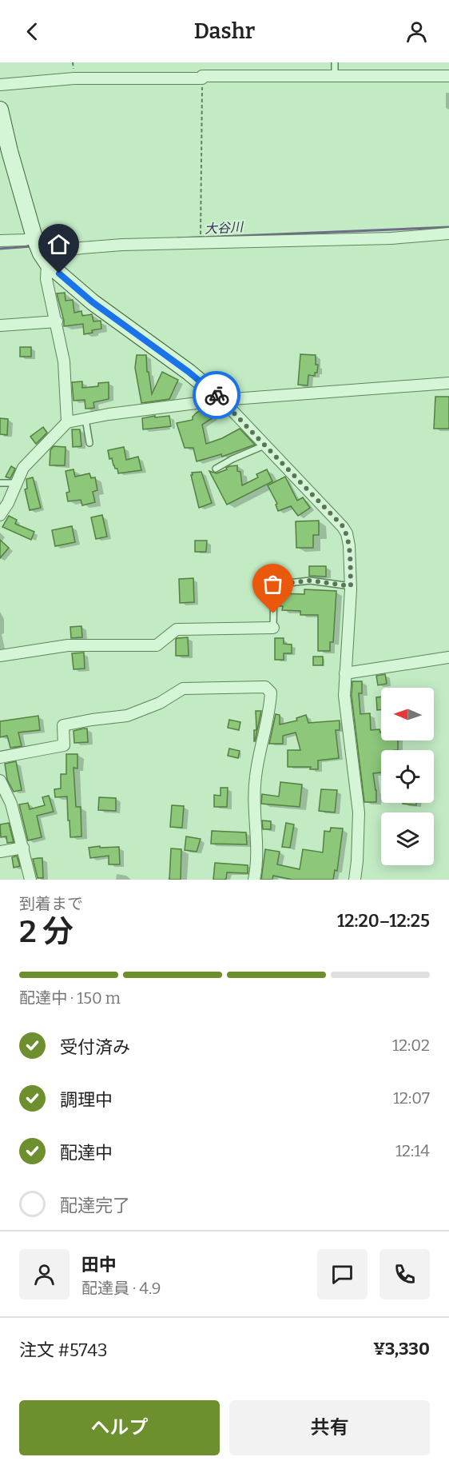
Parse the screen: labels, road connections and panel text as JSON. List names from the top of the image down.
{
  "water": ["大谷川"],
  "north": "left",
  "page": {
    "header": "Dashr",
    "heading": ["2 分", "到着まで", "12:20–12:25"],
    "panel": [
      "田中",
      "配達員 · 4.9",
      "注文 #5743",
      "¥3,330"
    ],
    "bar": "配達中 · 150 m",
    "list": [
      ["受付済み", "12:02"],
      ["調理中", "12:07"],
      ["配達中", "12:14"],
      "配達完了"
    ],
    "buttons": ["ヘルプ", "共有"]
  }
}
